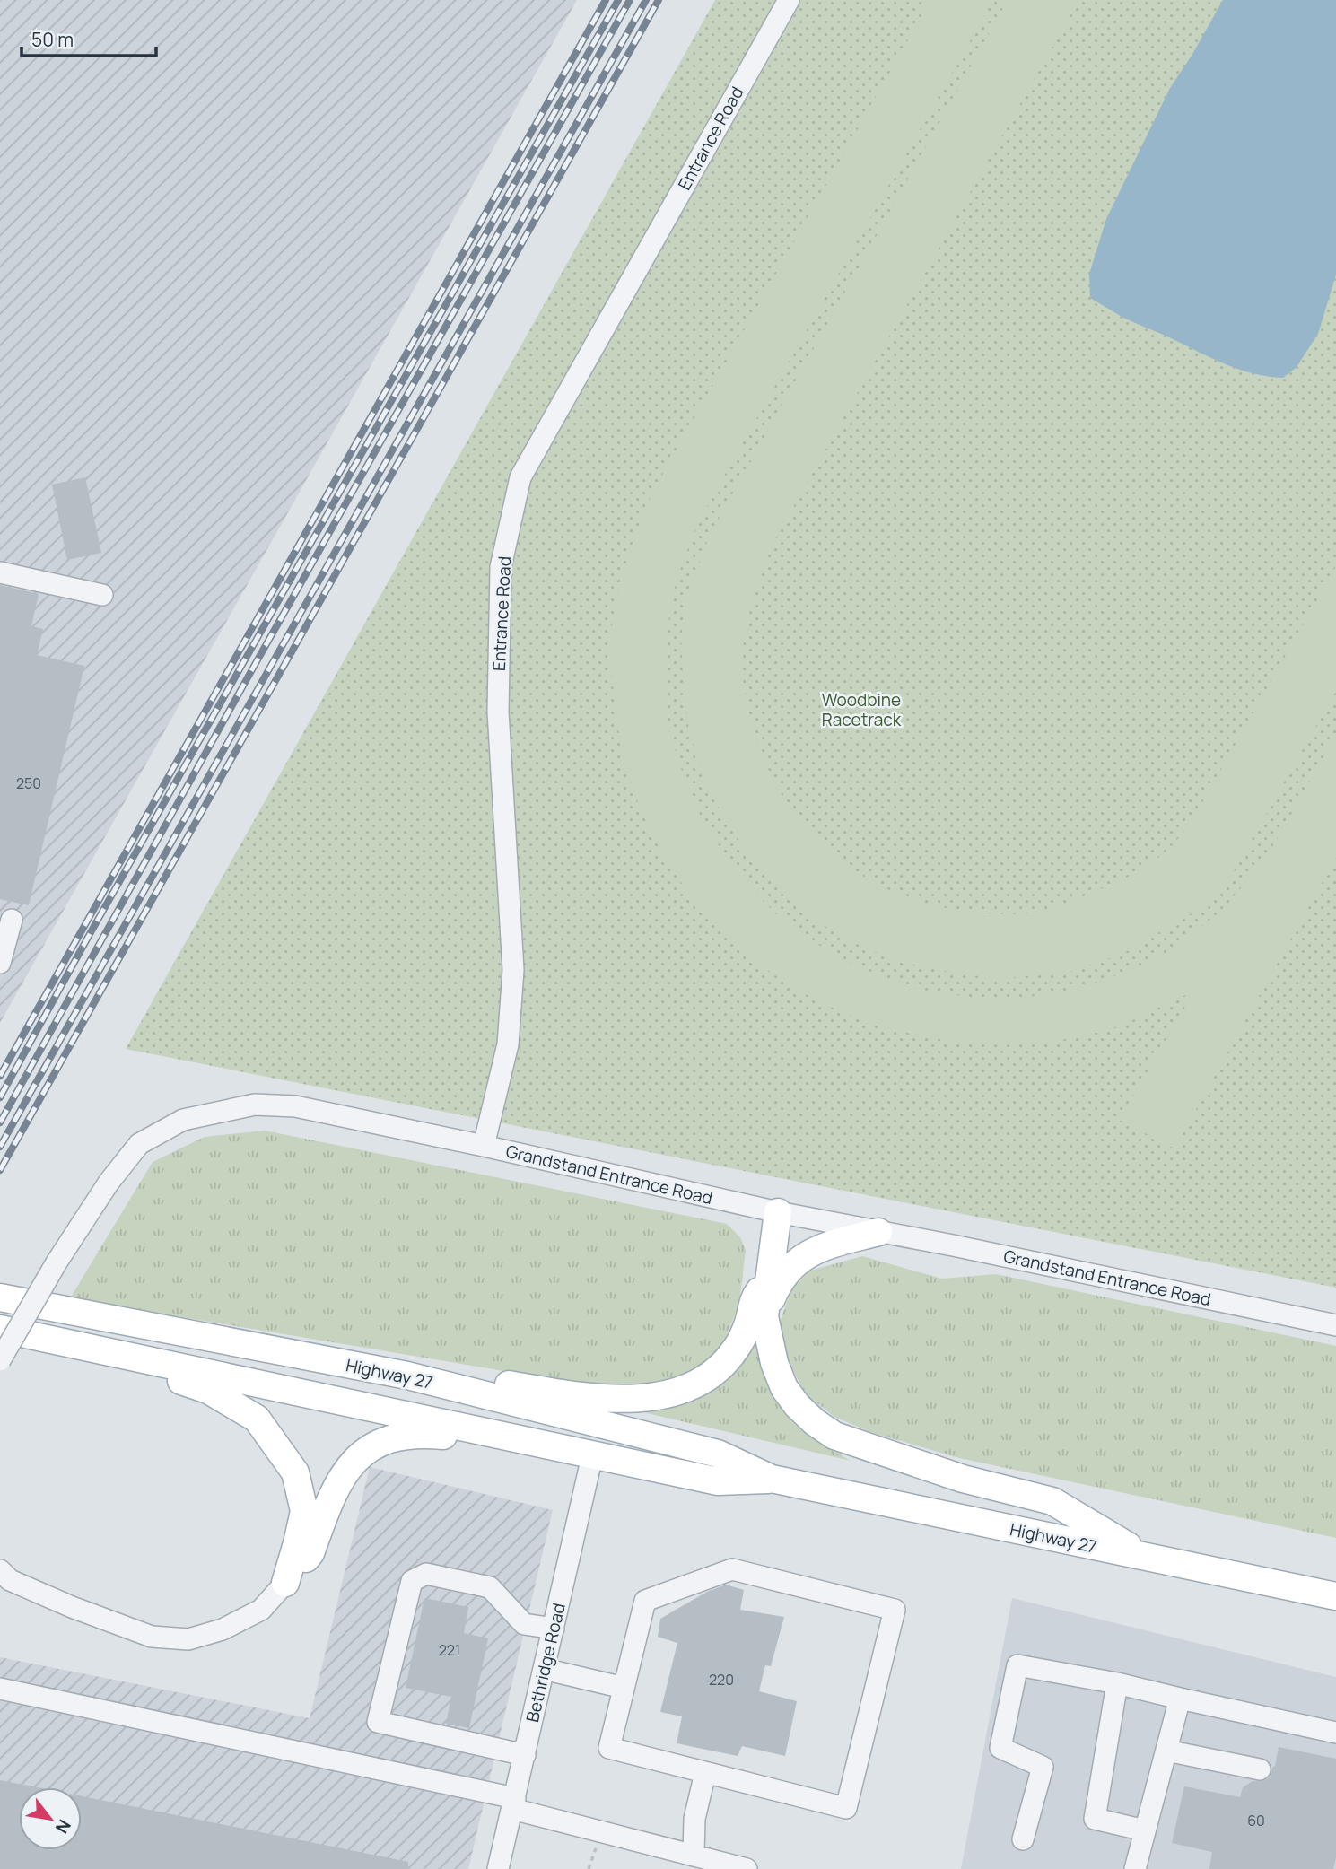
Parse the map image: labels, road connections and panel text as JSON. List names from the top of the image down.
{
  "streets": {
    "main road": ["Highway 27"],
    "street": ["Entrance Road", "Grandstand Entrance Road", "Bethridge Road"]
  },
  "crossings": [
    ["Entrance Road", "Grandstand Entrance Road"],
    ["Highway 27", "Bethridge Road"]
  ],
  "parks": ["Woodbine Racetrack"],
  "house_numbers": [
    "250",
    "221",
    "220",
    "60"
  ],
  "scale_bar": "50 m",
  "north": "bottom right"
}
